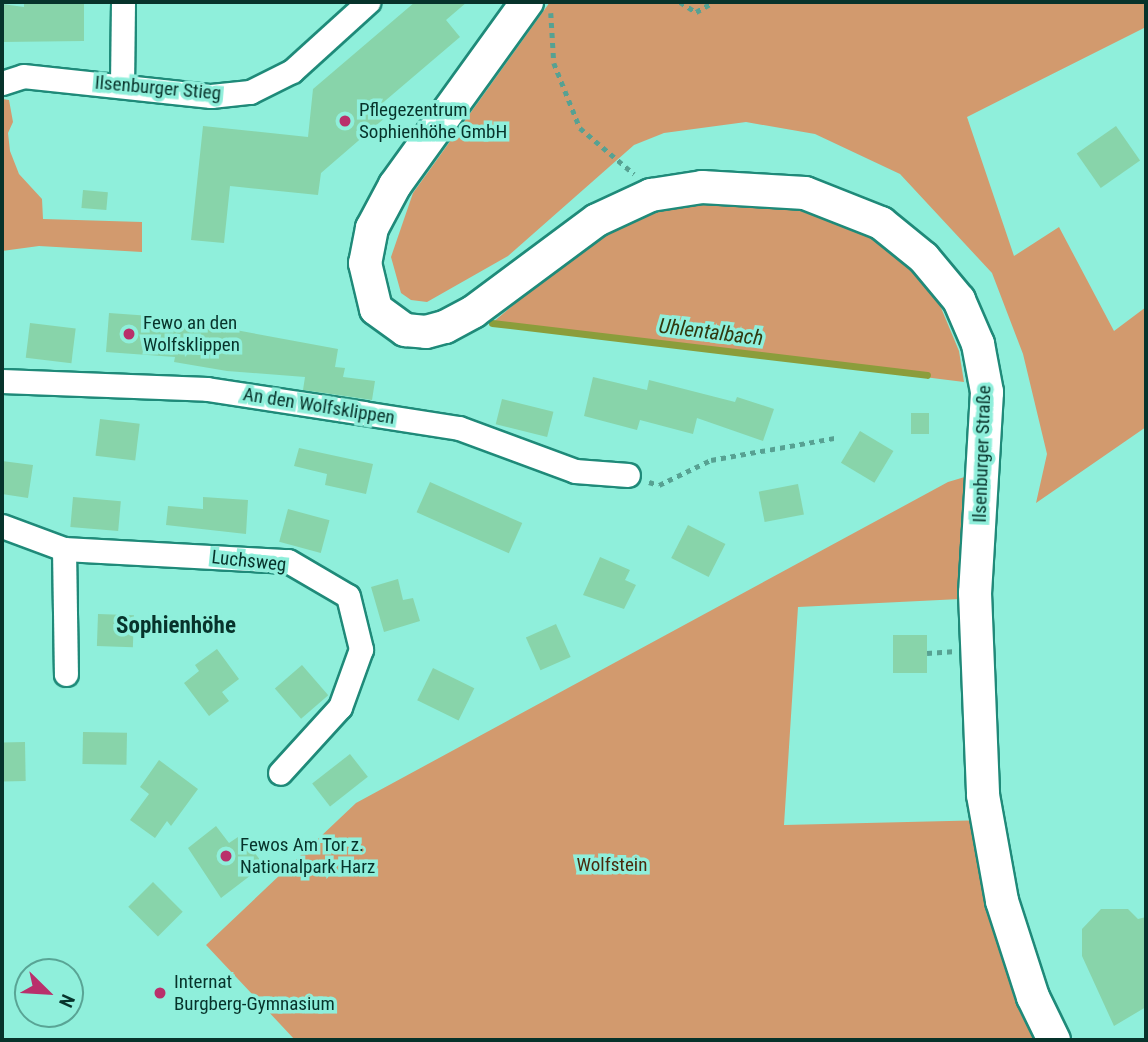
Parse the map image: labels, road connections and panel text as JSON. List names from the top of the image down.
{
  "streets": {
    "main road": ["Ilsenburger Straße"],
    "street": ["Ilsenburger Stieg", "An den Wolfsklippen", "Luchsweg"]
  },
  "districts": ["Sophienhöhe"],
  "water": ["Uhlentalbach"],
  "parks": ["Wolfstein"],
  "places": [
    "Pflegezentrum Sophienhöhe GmbH",
    "Fewo an den Wolfsklippen",
    "Fewos Am Tor z. Nationalpark Harz",
    "Internat Burgberg-Gymnasium"
  ],
  "north": "bottom right"
}
